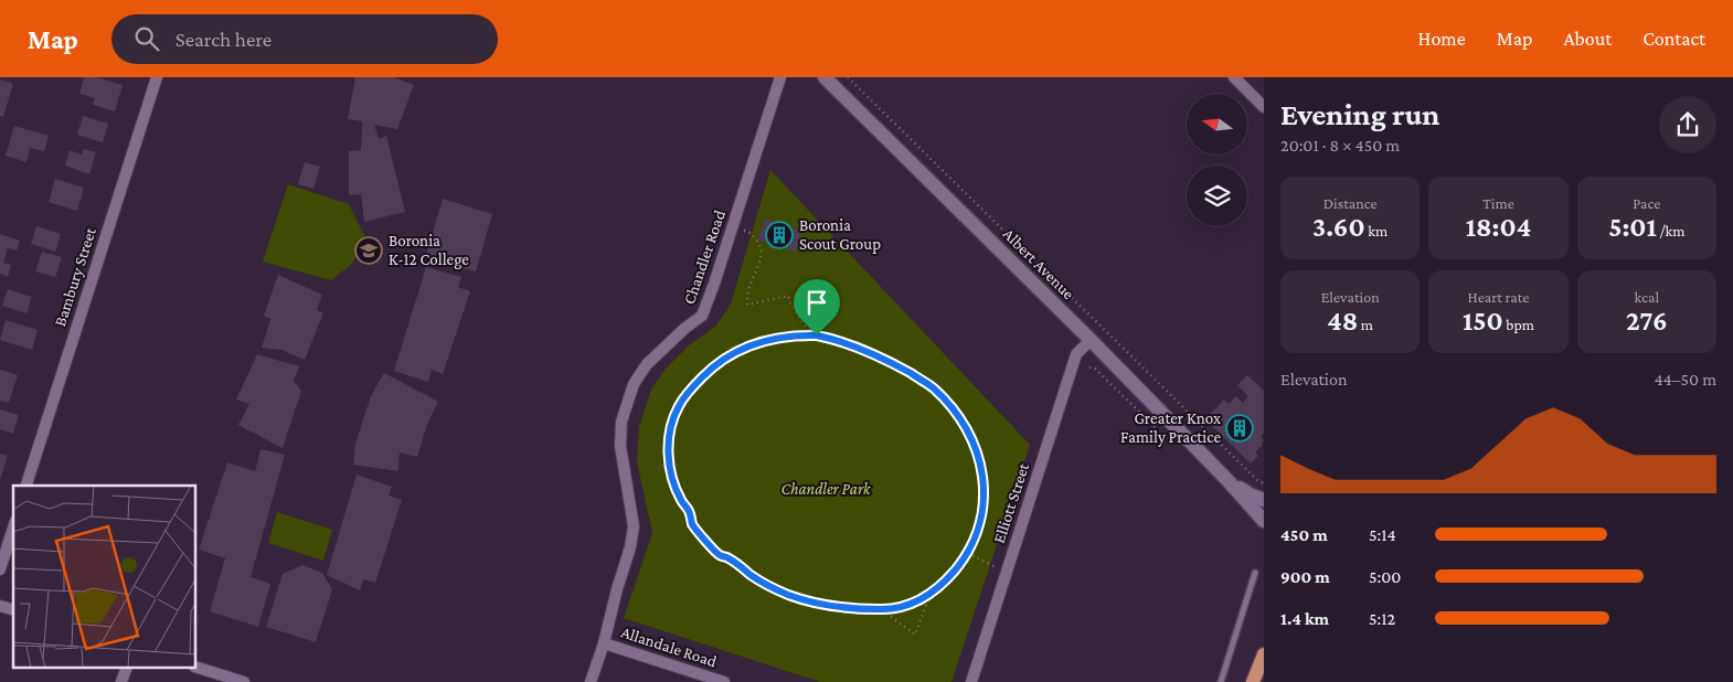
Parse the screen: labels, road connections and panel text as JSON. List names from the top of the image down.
{
  "streets": {
    "main road": ["Albert Avenue"],
    "street": [
      "Chandler Road",
      "Bambury Street",
      "Elliott Street",
      "Allandale Road"
    ]
  },
  "crossings": [
    ["Chandler Road", "Allandale Road"],
    ["Albert Avenue", "Elliott Street"]
  ],
  "parks": ["Chandler Park"],
  "places": {
    "building": ["Boronia Scout Group", "Greater Knox Family Practice"],
    "school or university": ["Boronia K-12 College"]
  },
  "north": "left",
  "page": {
    "header": "Map",
    "search": "Search here",
    "nav": [
      "Home",
      "Map",
      "About",
      "Contact"
    ],
    "heading": ["Evening run", "20:01 · 8 × 450 m"],
    "stats": [
      ["Distance", "3.60 km"],
      ["Time", "18:04"],
      ["Pace", "5:01 /km"],
      ["Elevation", "48 m"],
      ["Heart rate", "150 bpm"],
      ["kcal", "276"]
    ],
    "chart": ["Elevation", "44–50 m"],
    "list": [
      {
        "name": "450 m",
        "note": "5:14"
      },
      {
        "name": "900 m",
        "note": "5:00"
      },
      {
        "name": "1.4 km",
        "note": "5:12"
      }
    ]
  }
}
